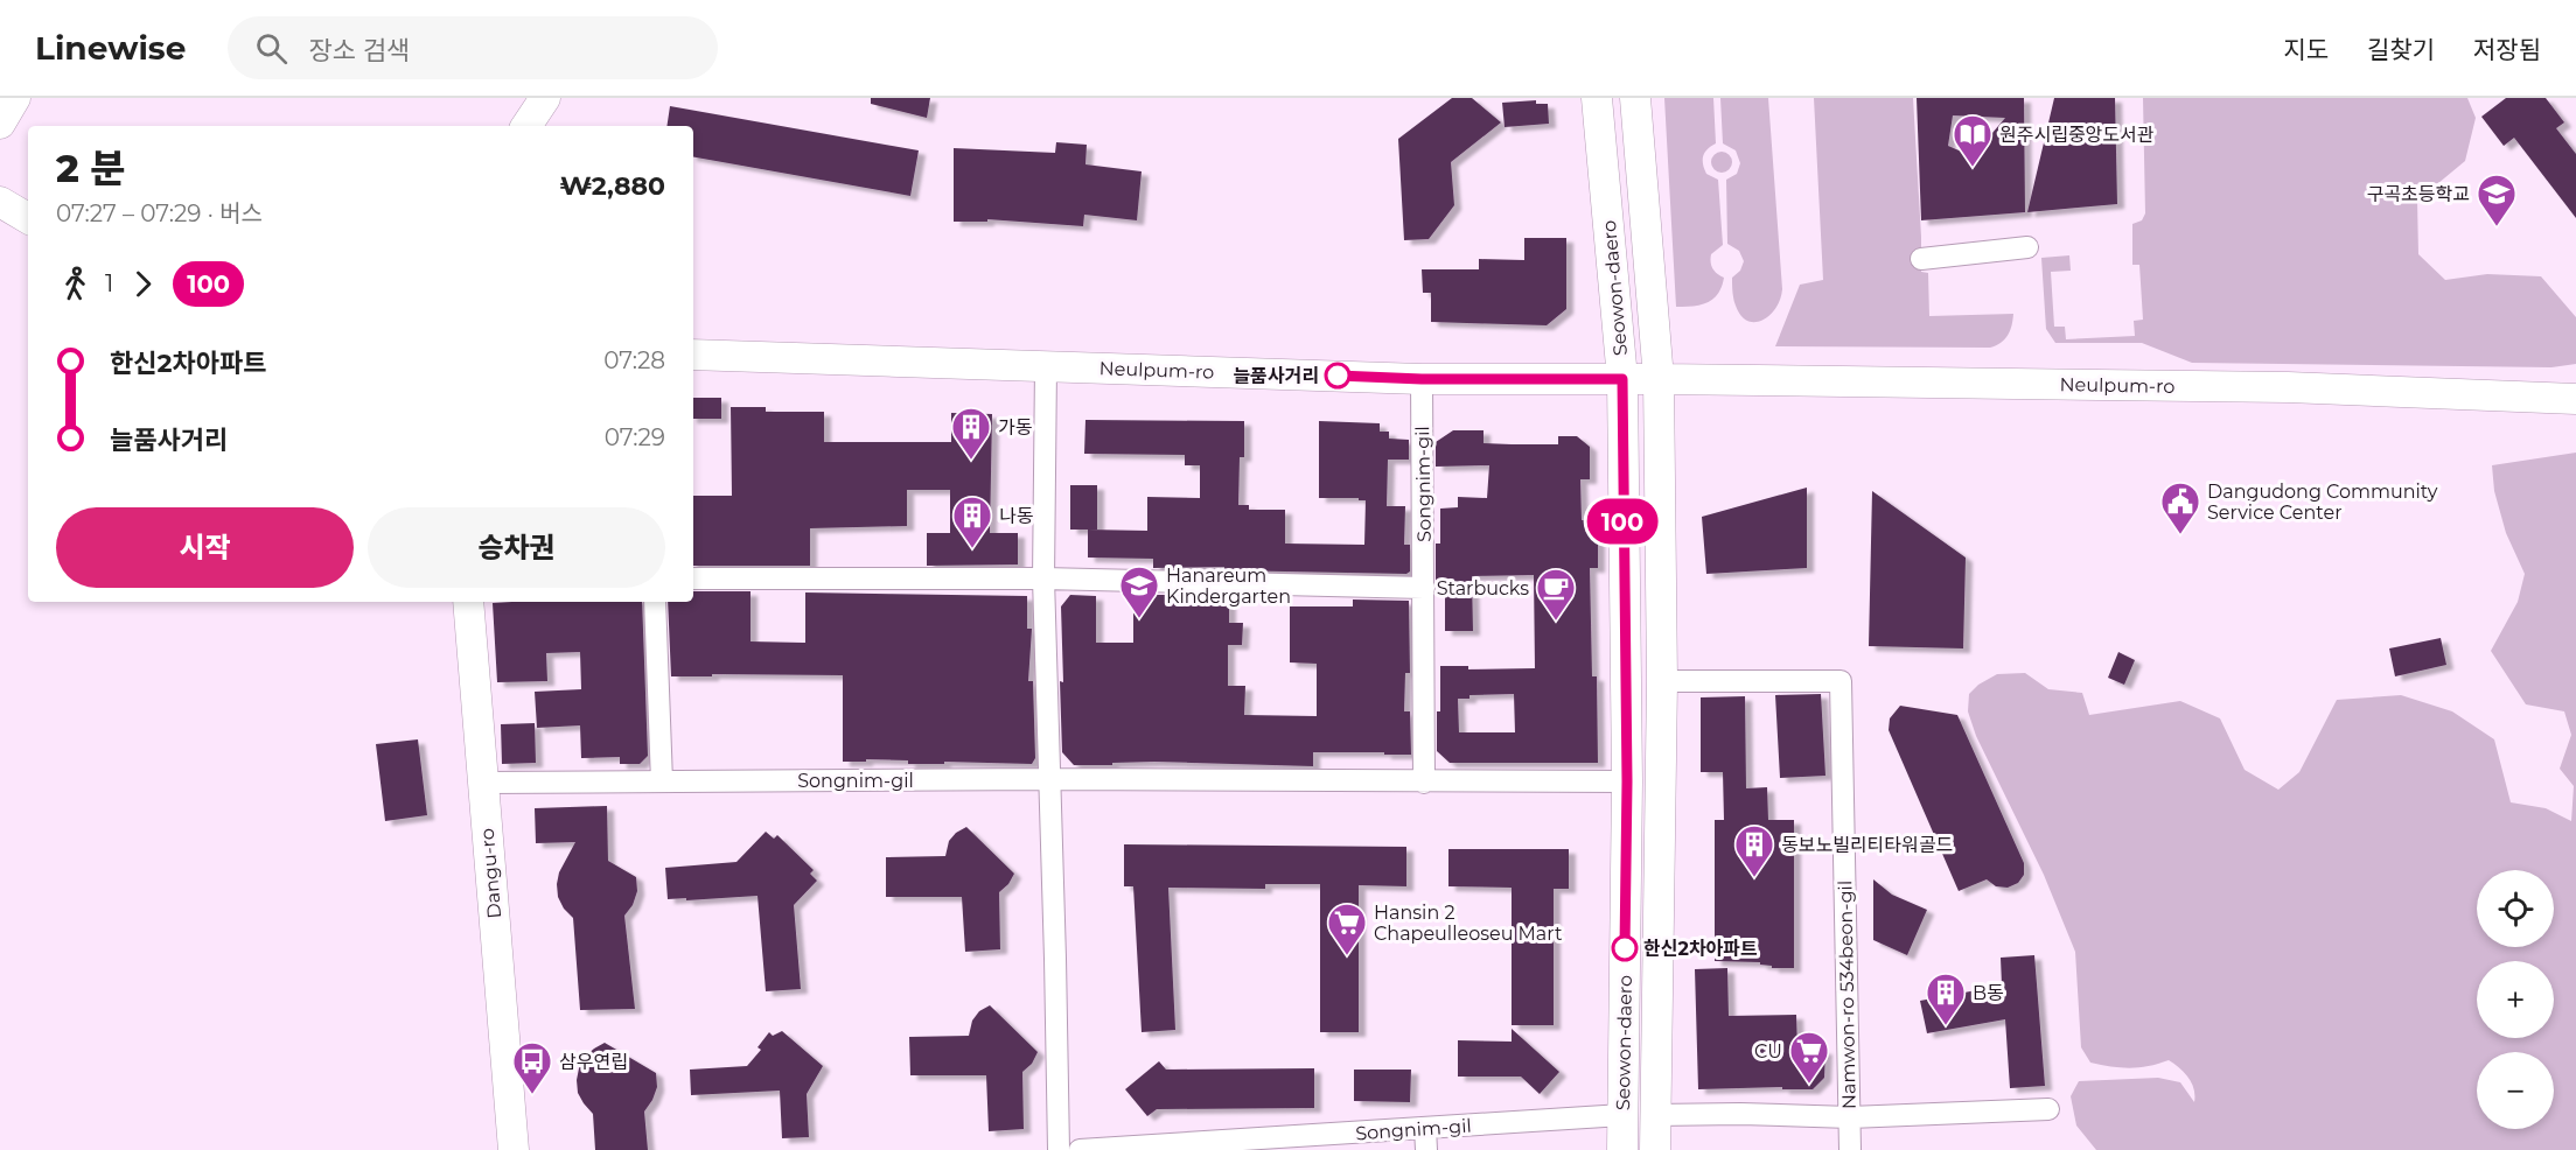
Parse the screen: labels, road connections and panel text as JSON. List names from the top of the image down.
{
  "streets": {
    "street": [
      "Seowon-daero",
      "Neulpum-ro",
      "Songnim-gil",
      "Dangu-ro",
      "Namwon-ro 534beon-gil"
    ]
  },
  "crossings": [
    ["Seowon-daero", "Neulpum-ro"],
    ["Seowon-daero", "Songnim-gil"],
    ["Seowon-daero", "Namwon-ro 534beon-gil"],
    ["Neulpum-ro", "Songnim-gil"],
    ["Songnim-gil", "Dangu-ro"]
  ],
  "places": {
    "library": ["원주시립중앙도서관"],
    "school or university": ["구곡초등학교", "Hanareum Kindergarten"],
    "other": ["늘품사거리", "한신2차아파트"],
    "building": [
      "가동",
      "나동",
      "동보노빌리티타워골드",
      "B동"
    ],
    "public building": ["Dangudong Community Service Center"],
    "cafe": ["Starbucks"],
    "supermarket": ["Hansin 2 Chapeulleoseu Mart", "CU"],
    "bus stop": ["삼우연립"]
  },
  "lines": ["bus line 100"],
  "page": {
    "header": "Linewise",
    "search": "장소 검색",
    "nav": ["지도", "길찾기", "저장됨"],
    "on_map": "100",
    "heading": ["2 분", "07:27 – 07:29 · 버스", "₩2,880"],
    "legs": ["1", "100"],
    "list": [
      {
        "name": "한신2차아파트",
        "value": "07:28"
      },
      {
        "name": "늘품사거리",
        "value": "07:29"
      }
    ],
    "buttons": ["시작", "승차권"],
    "map_buttons": ["+", "−"]
  }
}
